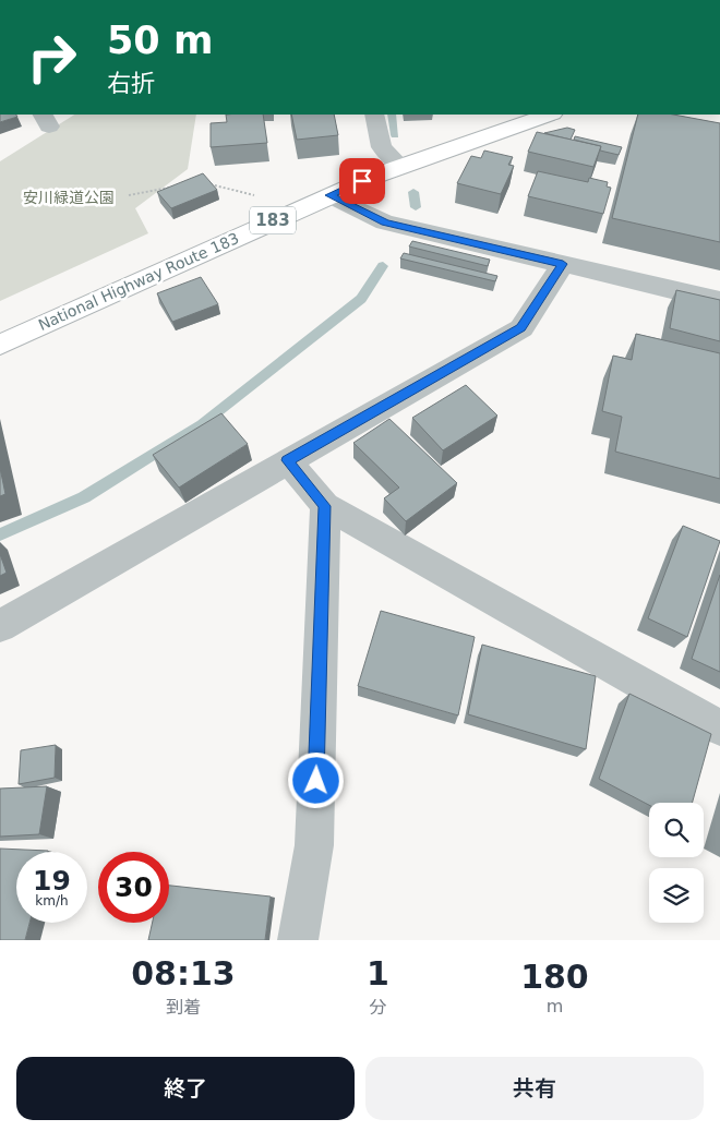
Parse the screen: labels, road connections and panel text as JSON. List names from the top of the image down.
{
  "streets": {
    "highway": ["183", "National Highway Route 183"]
  },
  "parks": ["安川緑道公園"],
  "page": {
    "turn": ["50 m", "右折"],
    "speed": "19 km/h",
    "limit": "30",
    "eta": [
      "08:13",
      "到着",
      "1",
      "分",
      "180",
      "m"
    ],
    "buttons": ["終了", "共有"]
  }
}
